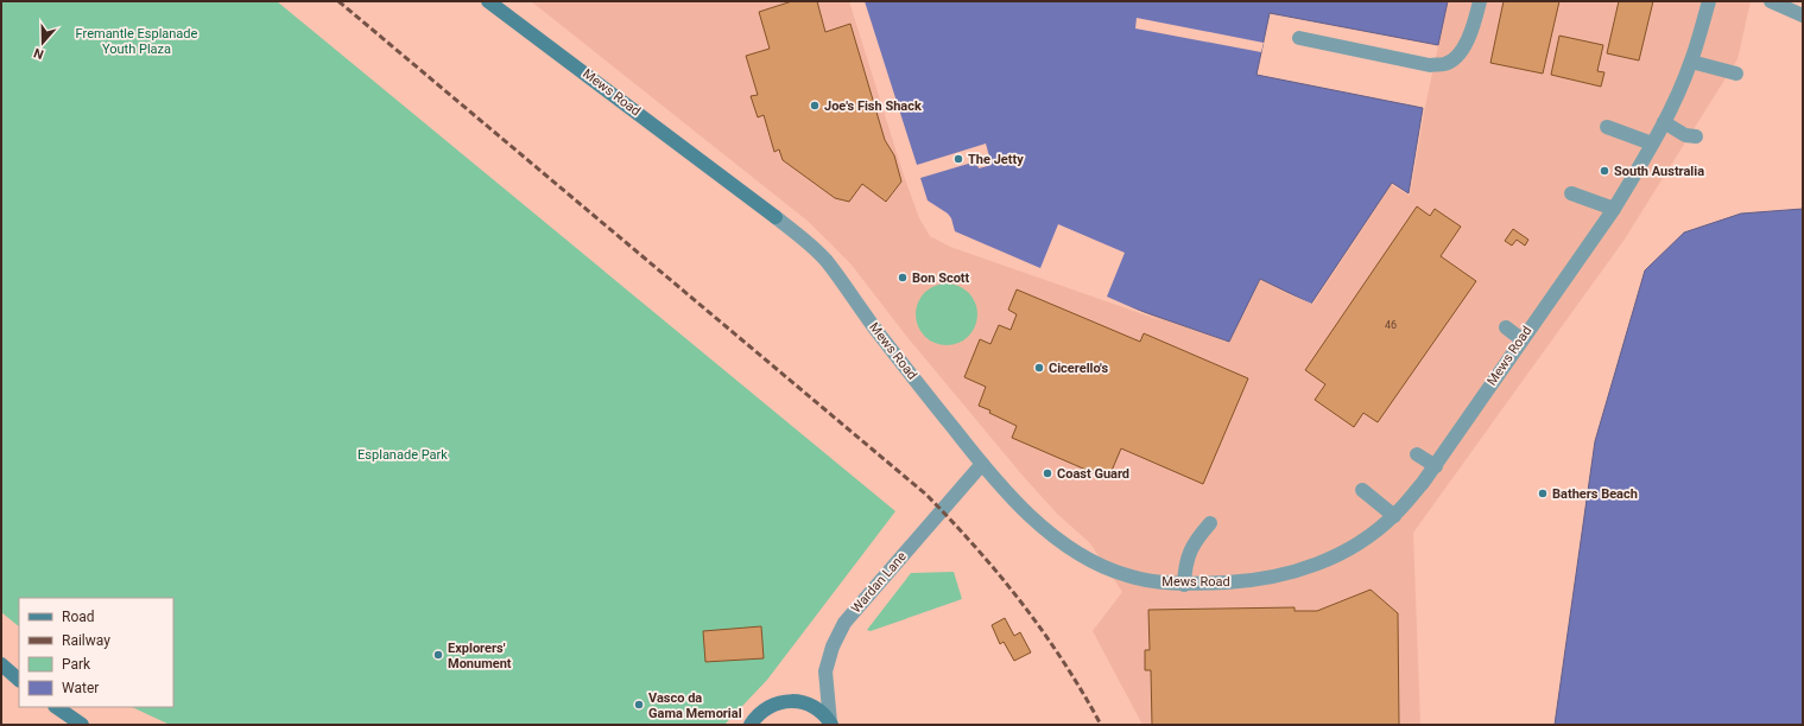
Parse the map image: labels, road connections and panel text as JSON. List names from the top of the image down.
{
  "streets": {
    "street": ["Mews Road", "Wardan Lane"]
  },
  "crossings": [
    ["Mews Road", "Wardan Lane"]
  ],
  "parks": ["Fremantle Esplanade Youth Plaza", "Esplanade Park"],
  "places": [
    "Joe's Fish Shack",
    "The Jetty",
    "South Australia",
    "Bon Scott",
    "Cicerello's",
    "Coast Guard",
    "Bathers Beach",
    "Explorers' Monument",
    "Vasco da Gama Memorial"
  ],
  "house_numbers": ["46"],
  "legend": [
    "Road",
    "Railway",
    "Park",
    "Water"
  ],
  "north": "bottom"
}
